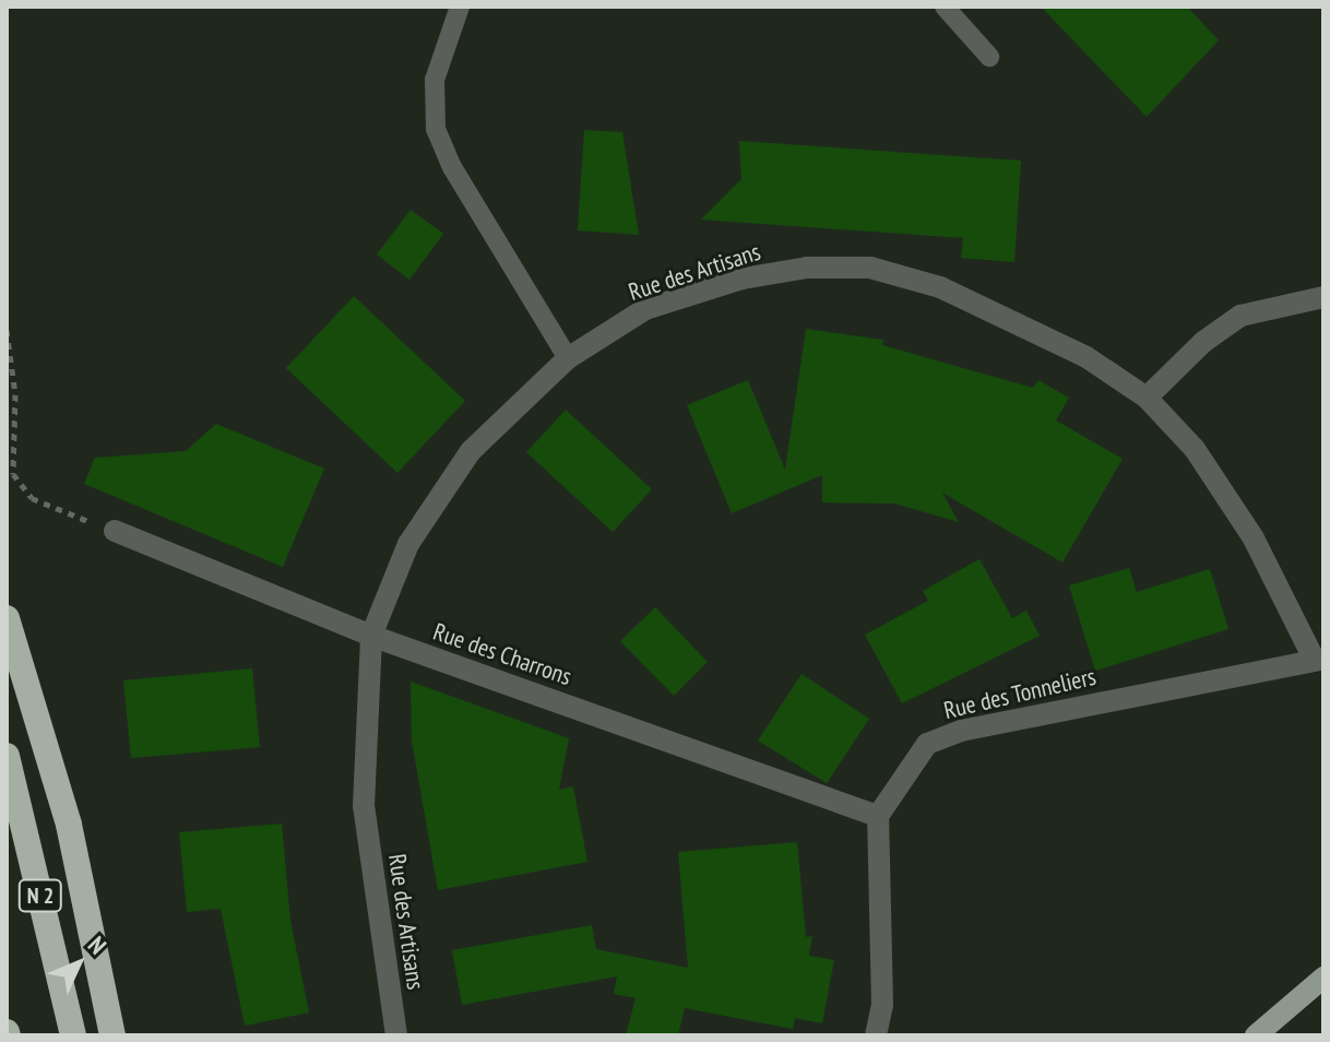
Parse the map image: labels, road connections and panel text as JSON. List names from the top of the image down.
{
  "streets": {
    "highway": ["N 2"],
    "street": ["Rue des Artisans", "Rue des Charrons", "Rue des Tonneliers"]
  },
  "crossings": [
    ["Rue des Artisans", "Rue des Charrons"],
    ["Rue des Artisans", "Rue des Tonneliers"],
    ["Rue des Charrons", "Rue des Tonneliers"]
  ],
  "north": "top right"
}
